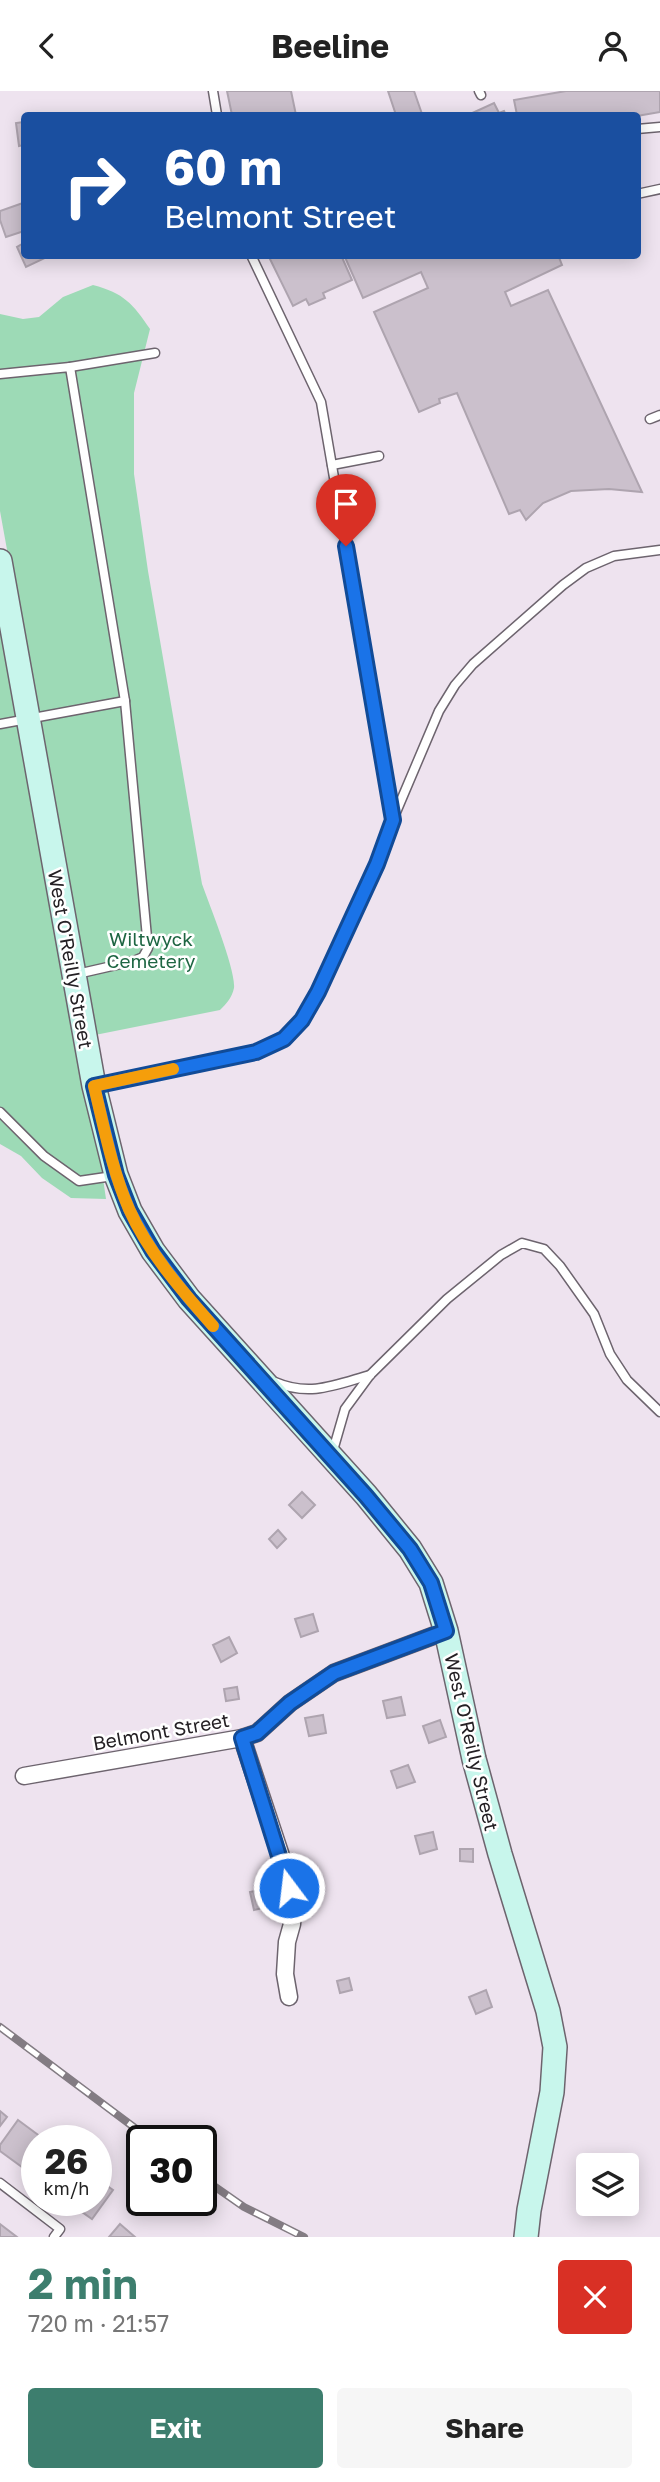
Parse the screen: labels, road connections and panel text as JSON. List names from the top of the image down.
{
  "streets": {
    "street": ["West O'Reilly Street", "Belmont Street"]
  },
  "crossings": [
    ["West O'Reilly Street", "Belmont Street"]
  ],
  "parks": ["Wiltwyck Cemetery"],
  "page": {
    "header": "Beeline",
    "turn": ["60 m", "Belmont Street"],
    "speed": "26 km/h",
    "limit": "30",
    "heading": ["2 min", "720 m · 21:57"],
    "buttons": ["Exit", "Share"]
  }
}
